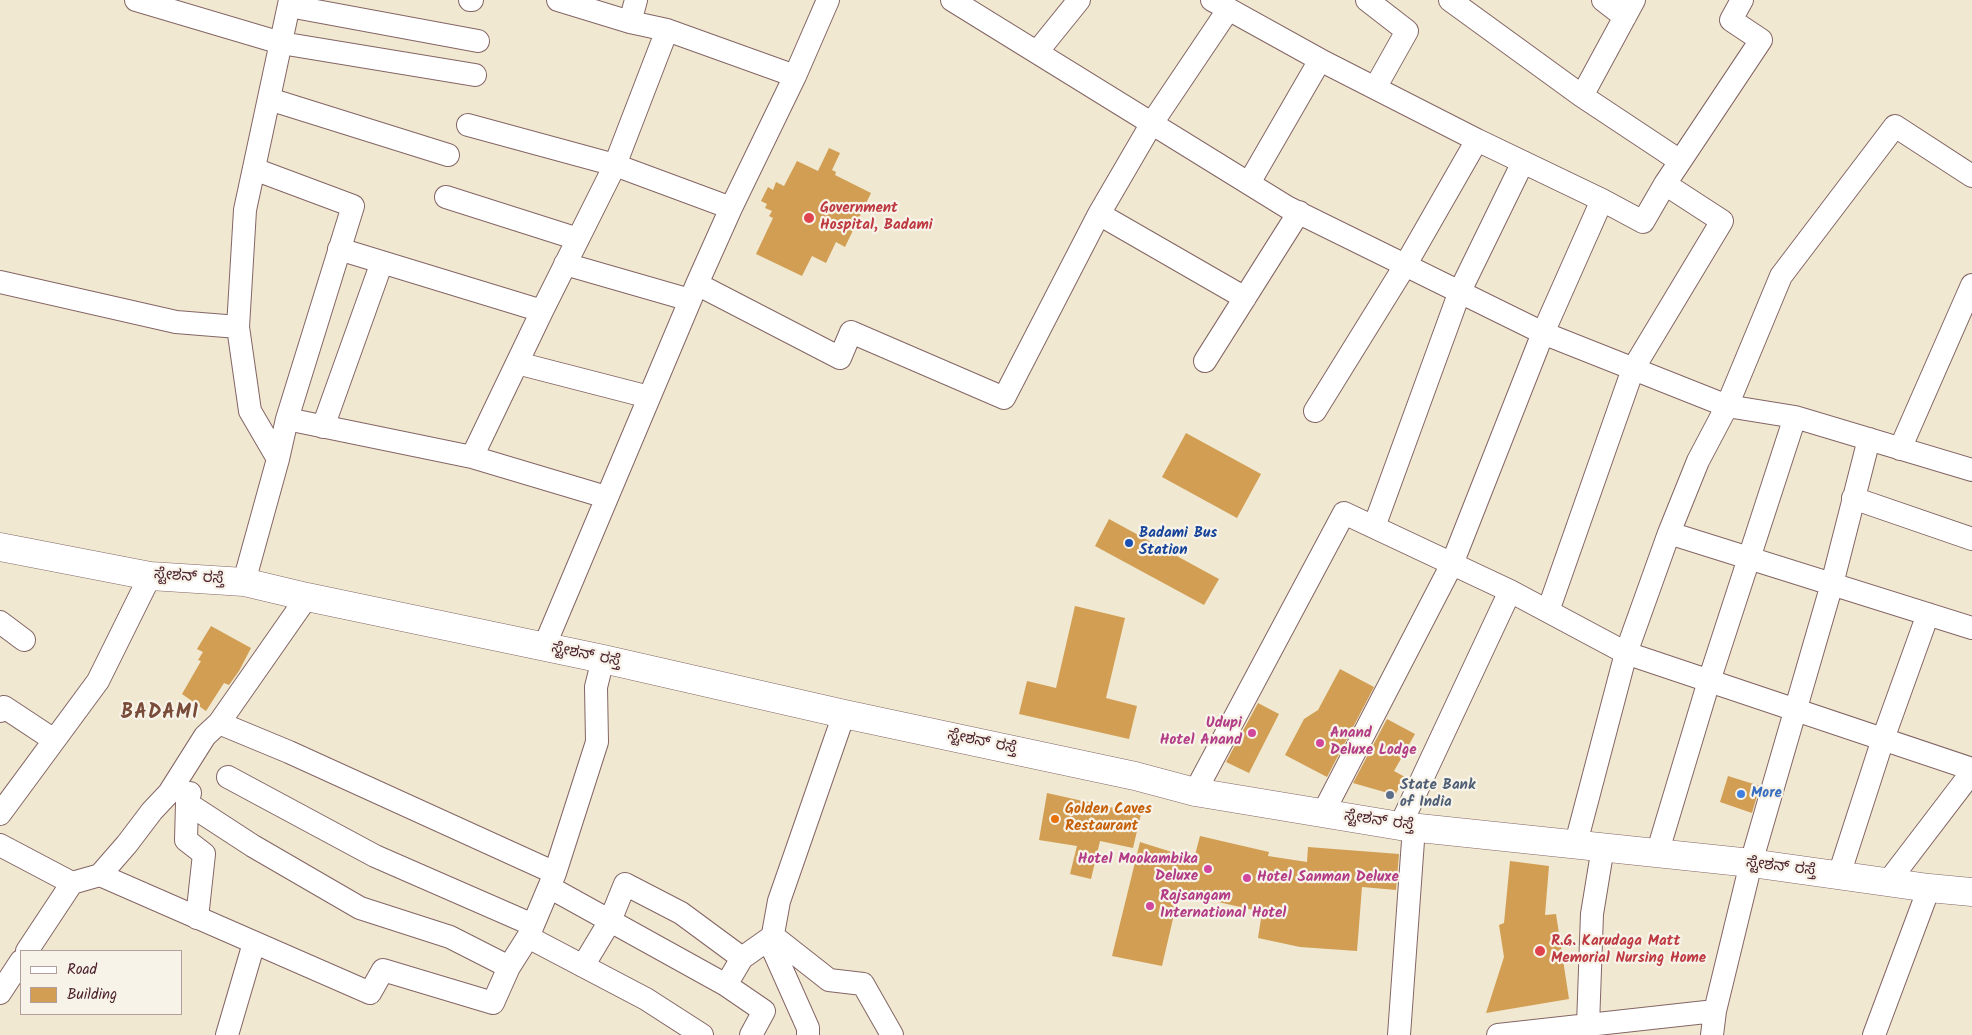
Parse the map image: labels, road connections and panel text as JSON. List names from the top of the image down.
{
  "streets": {
    "highway": ["ಸ್ಟೇಶನ್ ರಸ್ತೆ"]
  },
  "districts": ["BADAMI"],
  "places": [
    "Government Hospital, Badami",
    "Badami Bus Station",
    "Udupi Hotel Anand",
    "Anand Deluxe Lodge",
    "More",
    "State Bank of India",
    "Golden Caves Restaurant",
    "Hotel Mookambika Deluxe",
    "Hotel Sanman Deluxe",
    "Rajsangam International Hotel",
    "R.G. Karudaga Matt Memorial Nursing Home"
  ],
  "legend": ["Road", "Building"]
}
